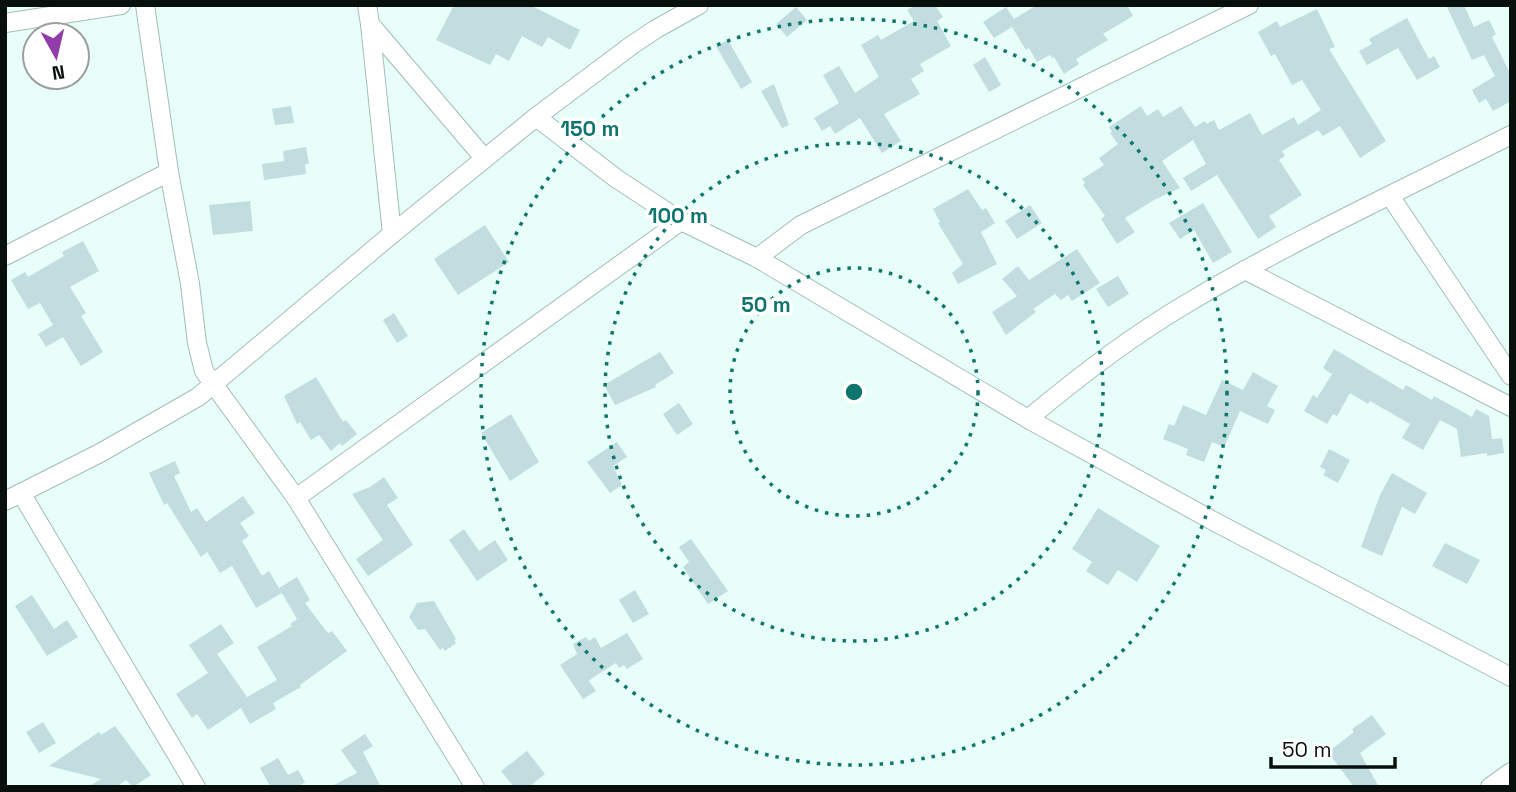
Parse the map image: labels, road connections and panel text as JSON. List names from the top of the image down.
{
  "scale_bar": "50 m",
  "north": "bottom",
  "rings": ["150 m", "100 m", "50 m"]
}
